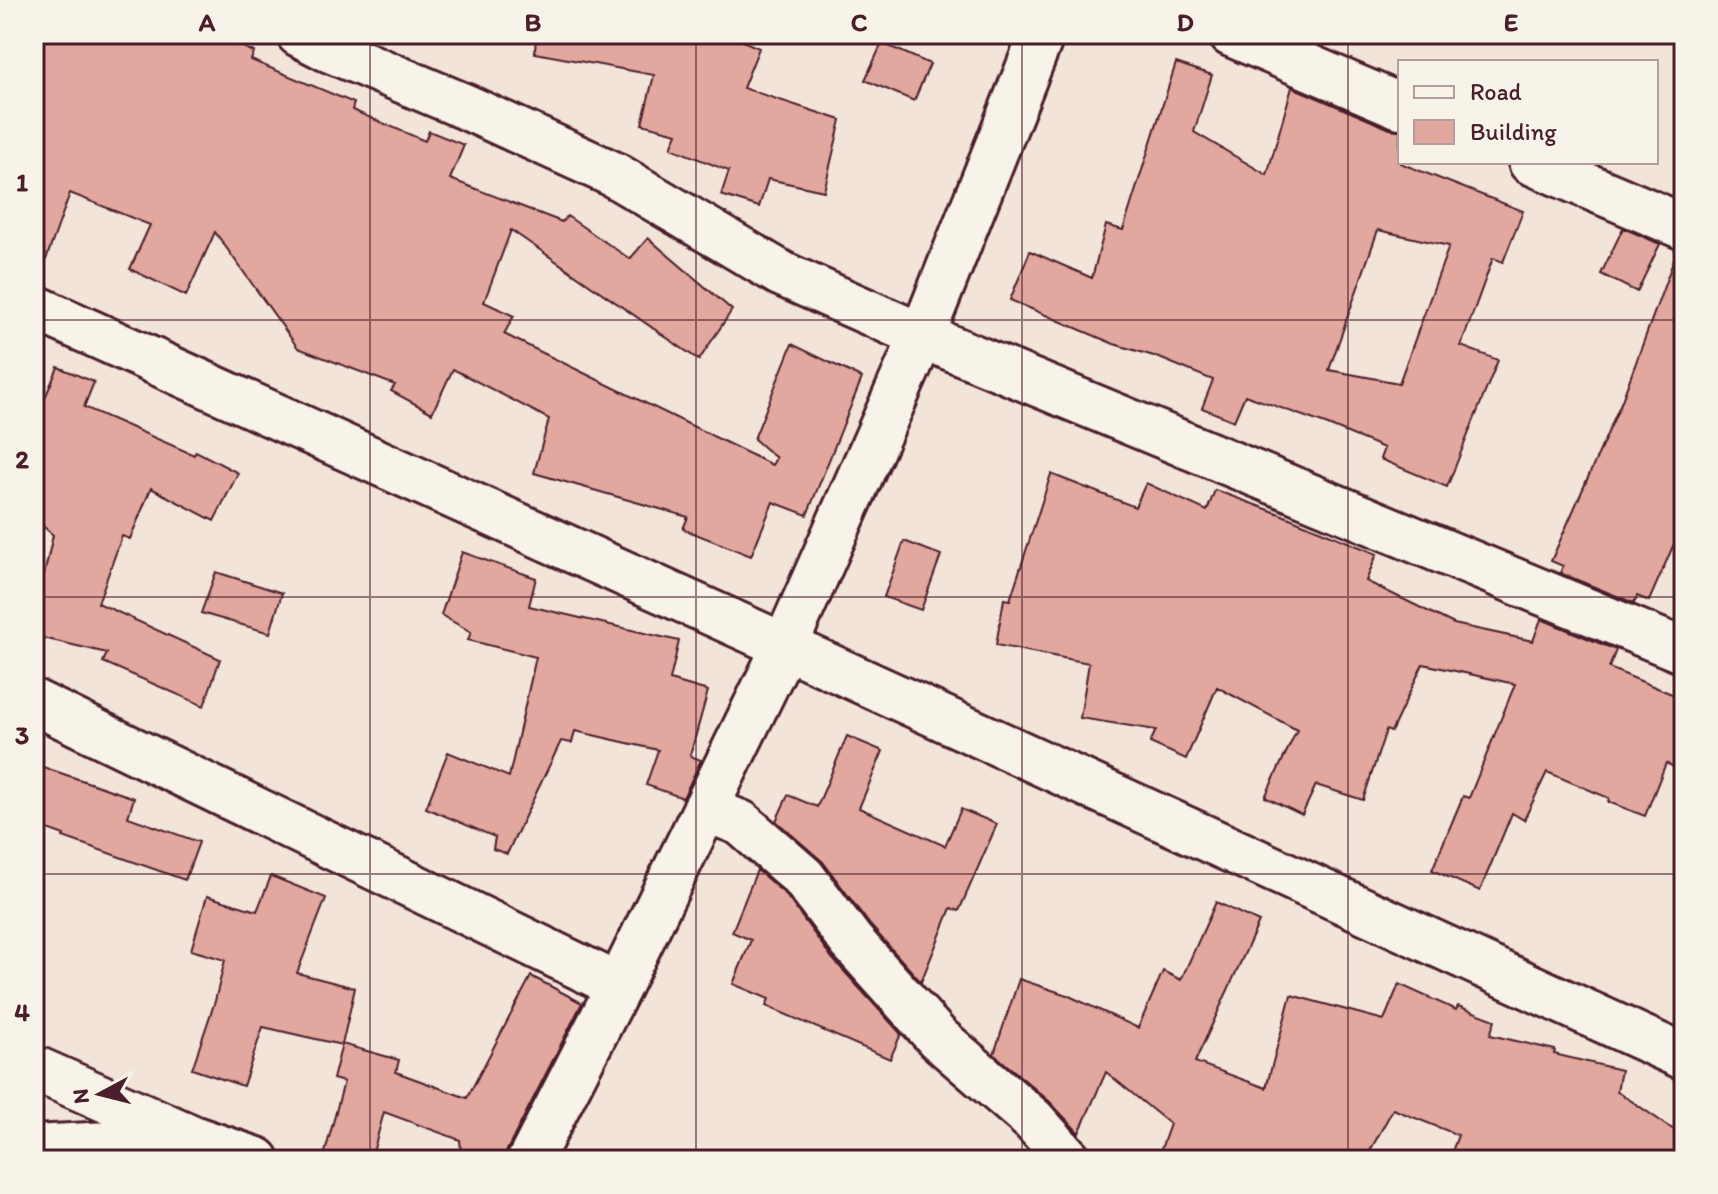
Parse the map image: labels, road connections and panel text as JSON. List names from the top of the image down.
{
  "legend": ["Road", "Building"],
  "north": "left",
  "grid": {
    "columns": [
      "A",
      "B",
      "C",
      "D",
      "E"
    ],
    "rows": [
      "1",
      "2",
      "3",
      "4"
    ]
  }
}
